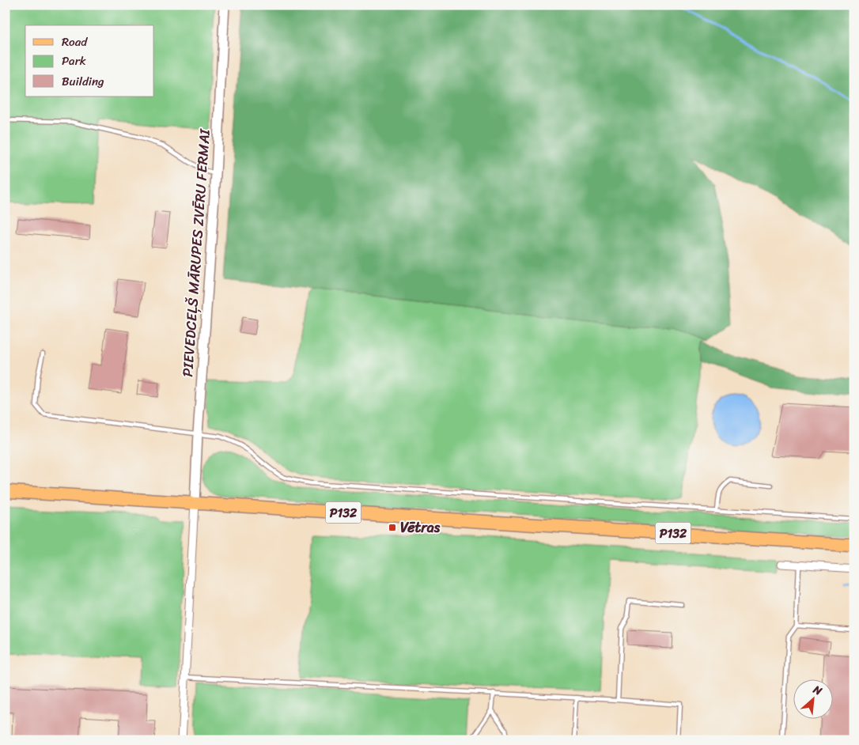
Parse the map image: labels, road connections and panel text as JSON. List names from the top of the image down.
{
  "streets": {
    "main road": ["P132"],
    "street": ["PIEVEDCEĻŠ MĀRUPES ZVĒRU FERMAI"]
  },
  "crossings": [
    ["PIEVEDCEĻŠ MĀRUPES ZVĒRU FERMAI", "P132"]
  ],
  "places": {
    "transit": ["Vētras"]
  },
  "legend": ["Road", "Park", "Building"],
  "north": "top right"
}
